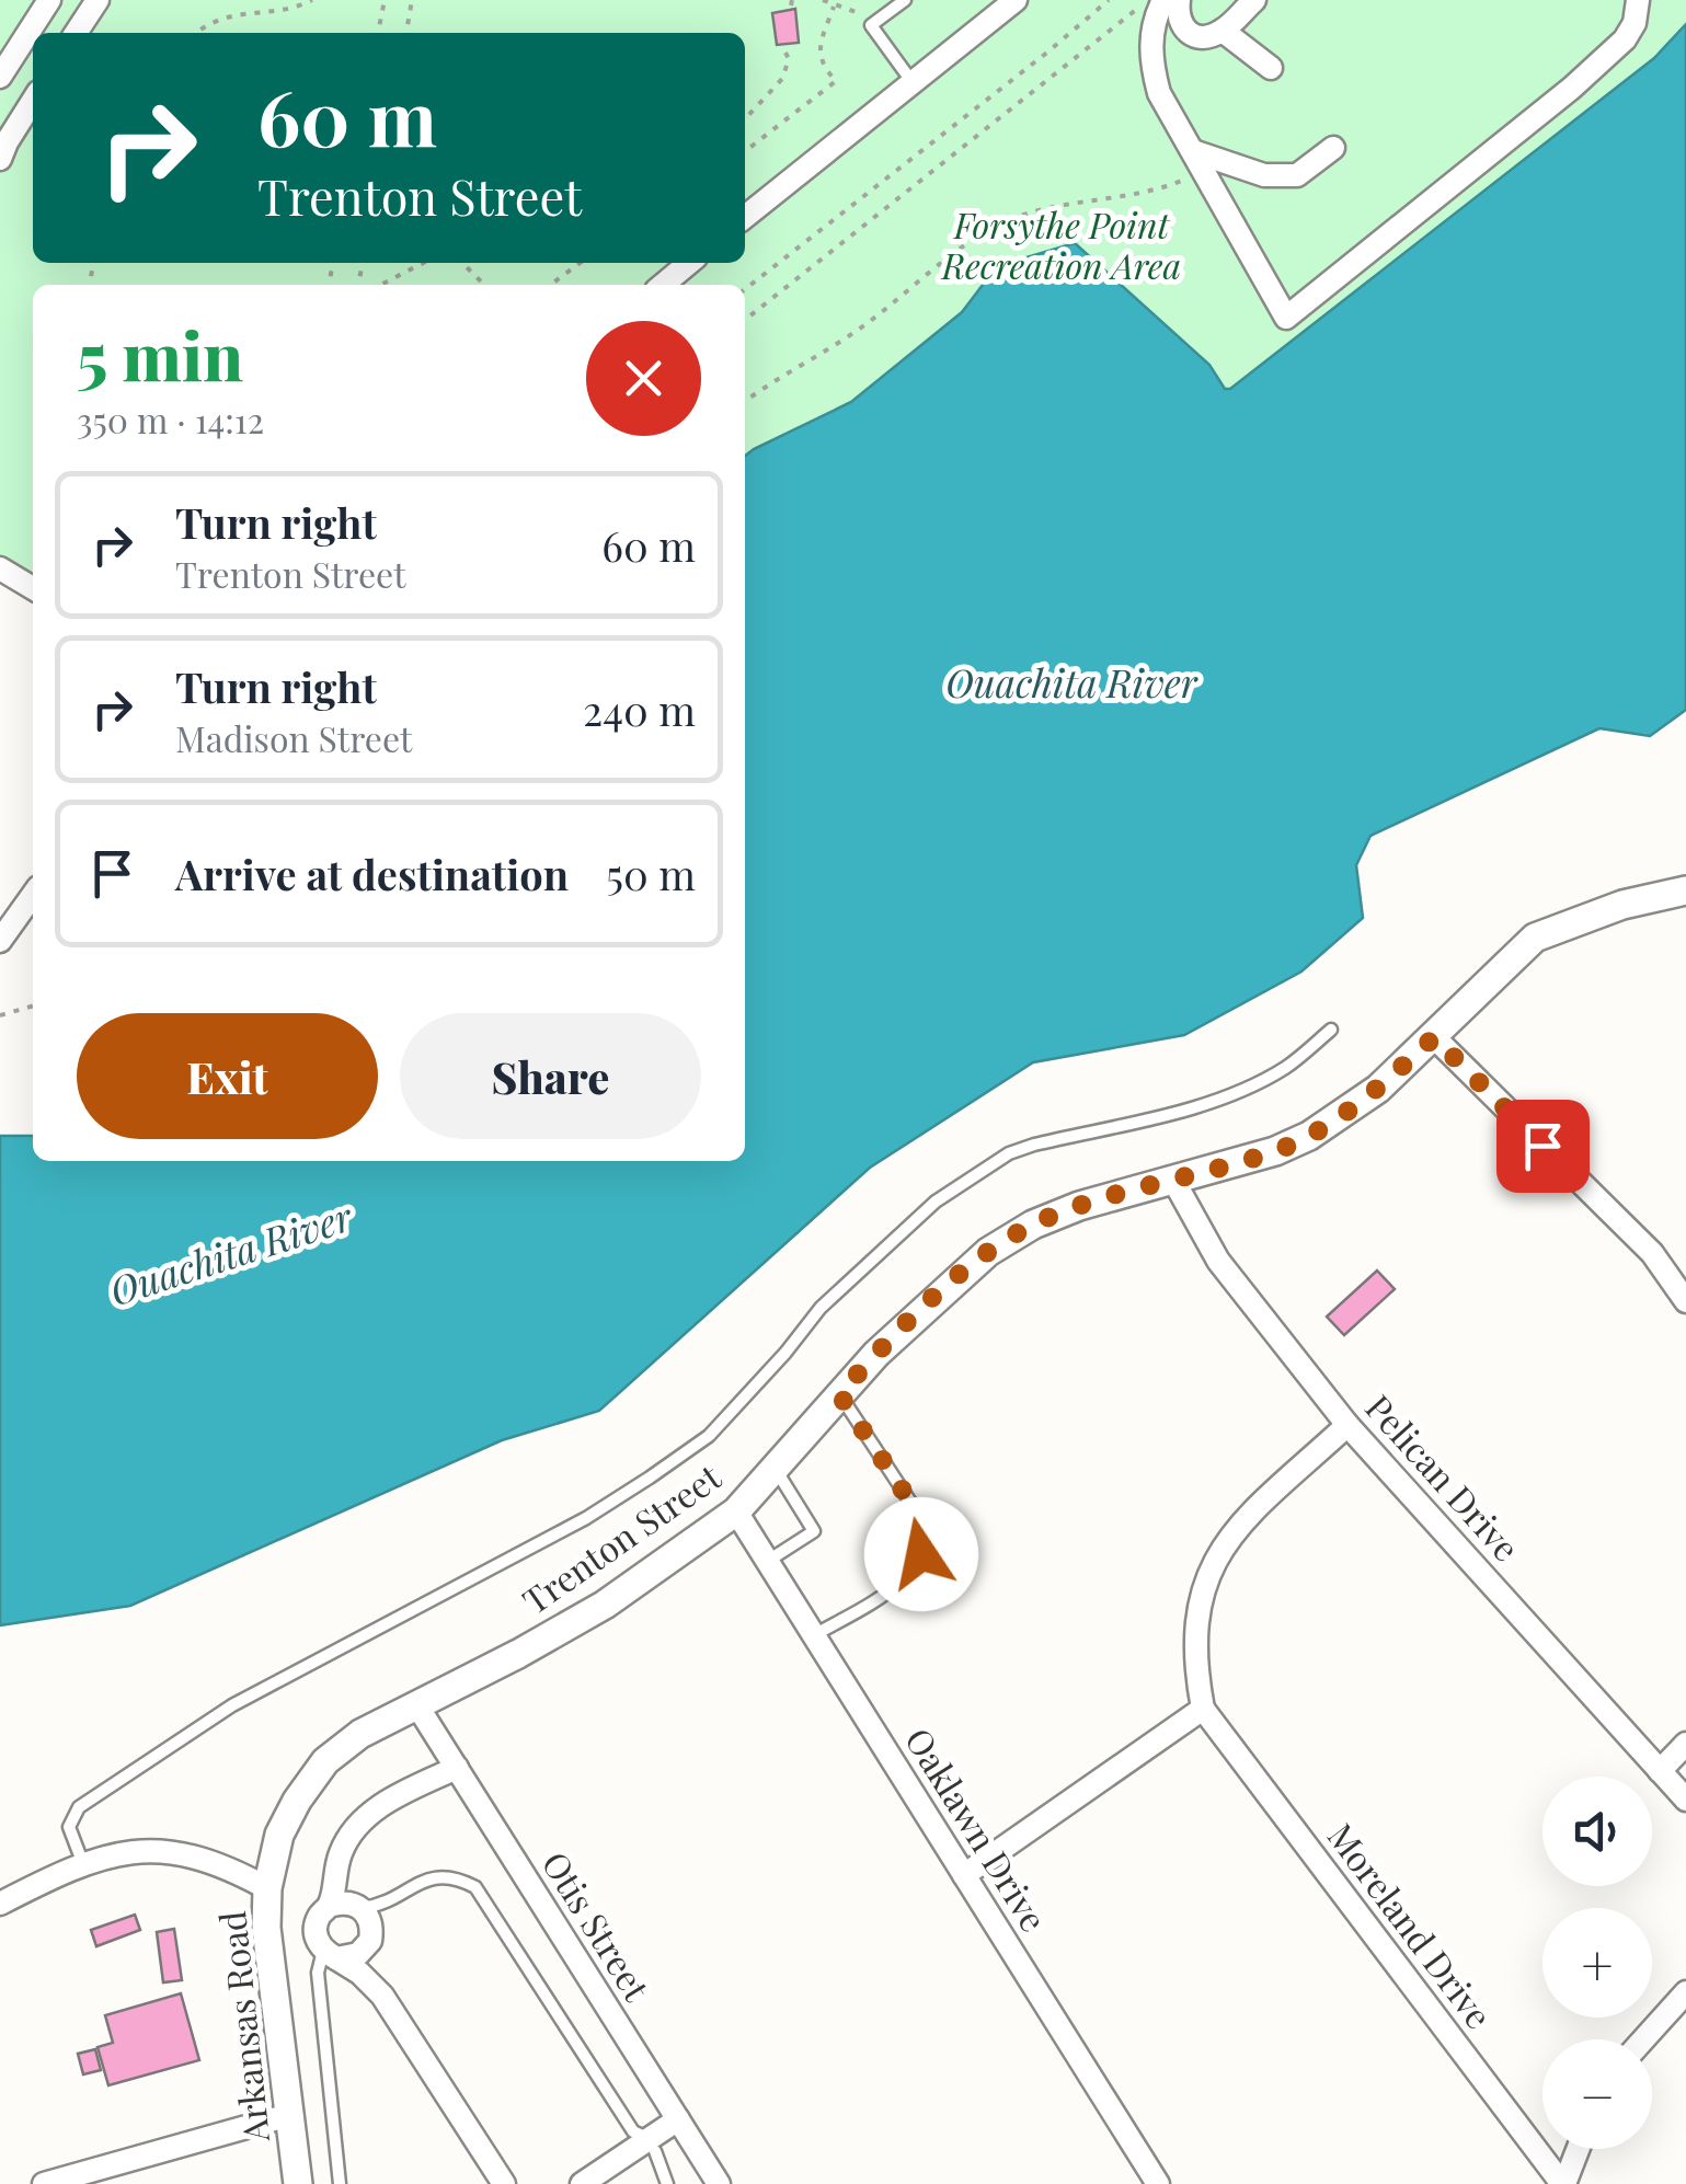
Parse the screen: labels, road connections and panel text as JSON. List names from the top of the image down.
{
  "streets": {
    "street": [
      "Pelican Drive",
      "Trenton Street",
      "Oaklawn Drive",
      "Otis Street",
      "Moreland Drive",
      "Arkansas Road"
    ]
  },
  "crossings": [
    ["Pelican Drive", "Trenton Street"],
    ["Trenton Street", "Oaklawn Drive"],
    ["Trenton Street", "Otis Street"],
    ["Trenton Street", "Arkansas Road"]
  ],
  "water": ["Ouachita River"],
  "parks": ["Forsythe Point Recreation Area"],
  "page": {
    "turn": ["60 m", "Trenton Street"],
    "heading": ["5 min", "350 m · 14:12"],
    "list": [
      {
        "name": "Turn right",
        "note": "Trenton Street",
        "value": "60 m"
      },
      {
        "name": "Turn right",
        "note": "Madison Street",
        "value": "240 m"
      },
      {
        "name": "Arrive at destination",
        "value": "50 m"
      }
    ],
    "buttons": ["Exit", "Share"],
    "map_buttons": ["+", "−"]
  }
}
